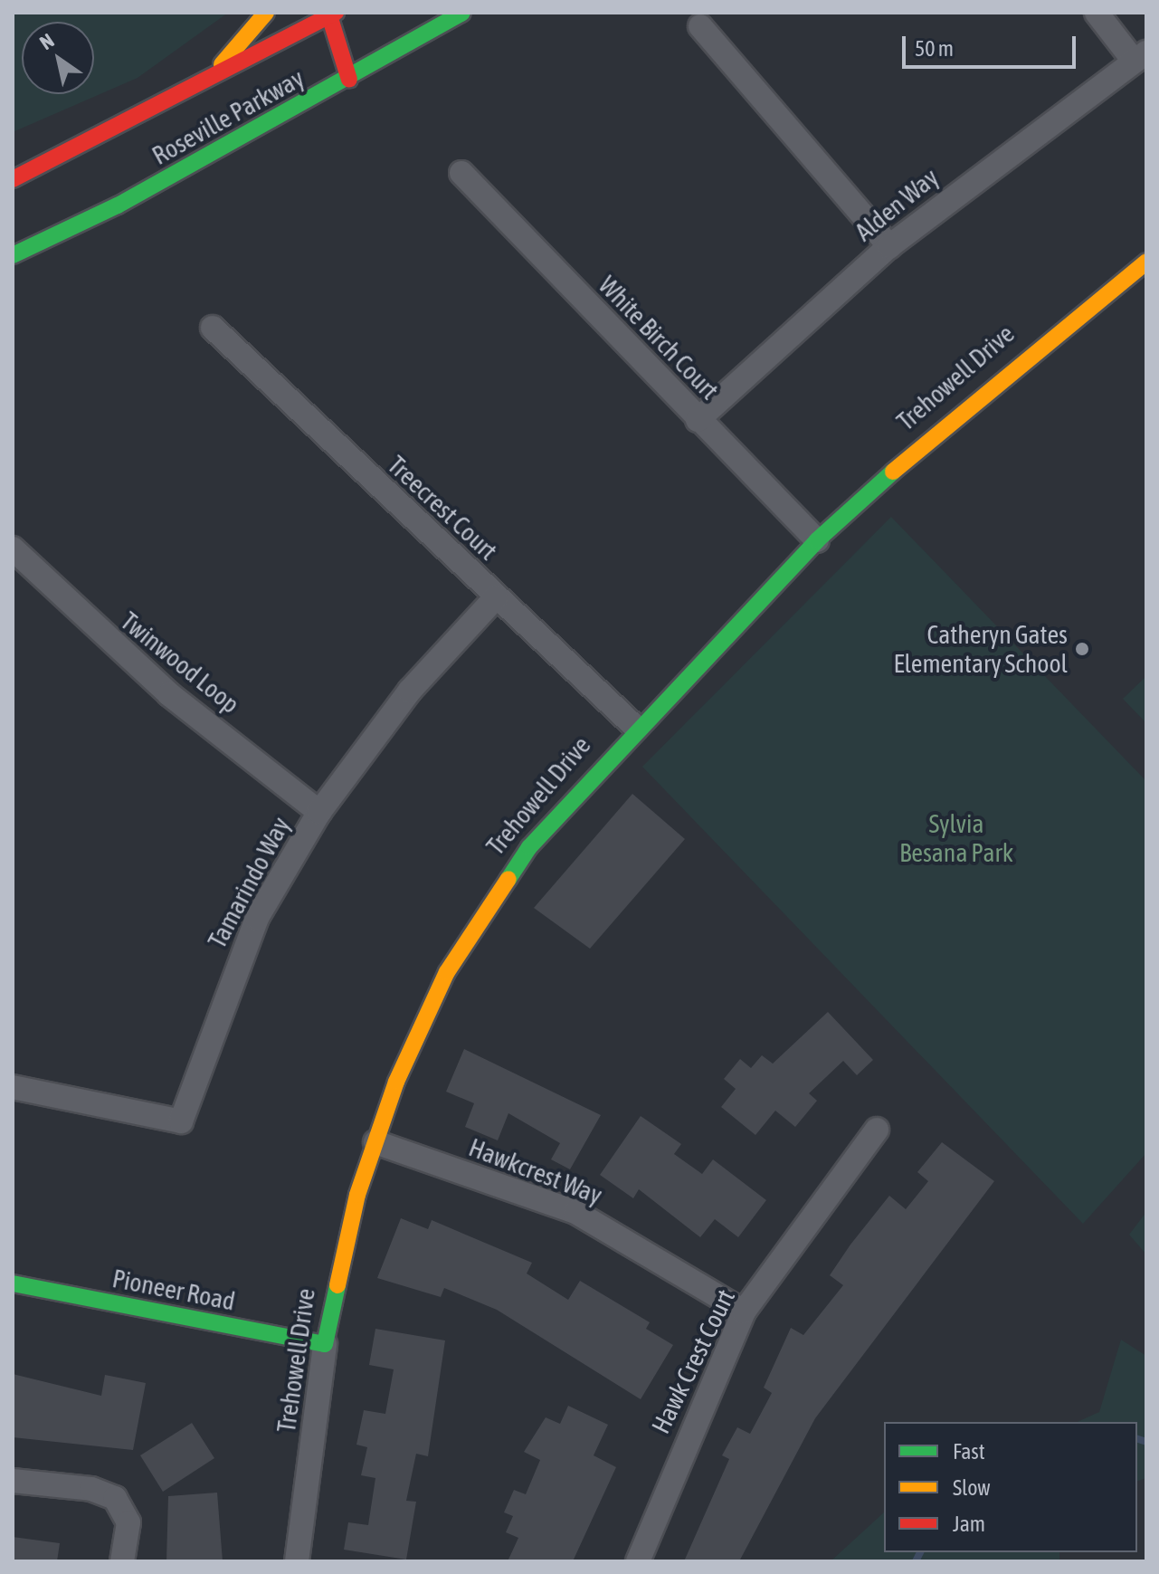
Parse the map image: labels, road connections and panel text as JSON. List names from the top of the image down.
{
  "streets": {
    "street": [
      "Roseville Parkway",
      "Alden Way",
      "White Birch Court",
      "Trehowell Drive",
      "Treecrest Court",
      "Twinwood Loop",
      "Tamarindo Way",
      "Hawkcrest Way",
      "Pioneer Road",
      "Hawk Crest Court"
    ]
  },
  "crossings": [
    ["Alden Way", "White Birch Court"],
    ["White Birch Court", "Trehowell Drive"],
    ["Trehowell Drive", "Treecrest Court"],
    ["Trehowell Drive", "Hawkcrest Way"],
    ["Trehowell Drive", "Pioneer Road"],
    ["Treecrest Court", "Tamarindo Way"],
    ["Twinwood Loop", "Tamarindo Way"],
    ["Hawkcrest Way", "Hawk Crest Court"]
  ],
  "parks": ["Sylvia Besana Park"],
  "places": ["Catheryn Gates Elementary School"],
  "legend": ["Fast", "Slow", "Jam"],
  "scale_bar": "50 m",
  "north": "top left"
}
